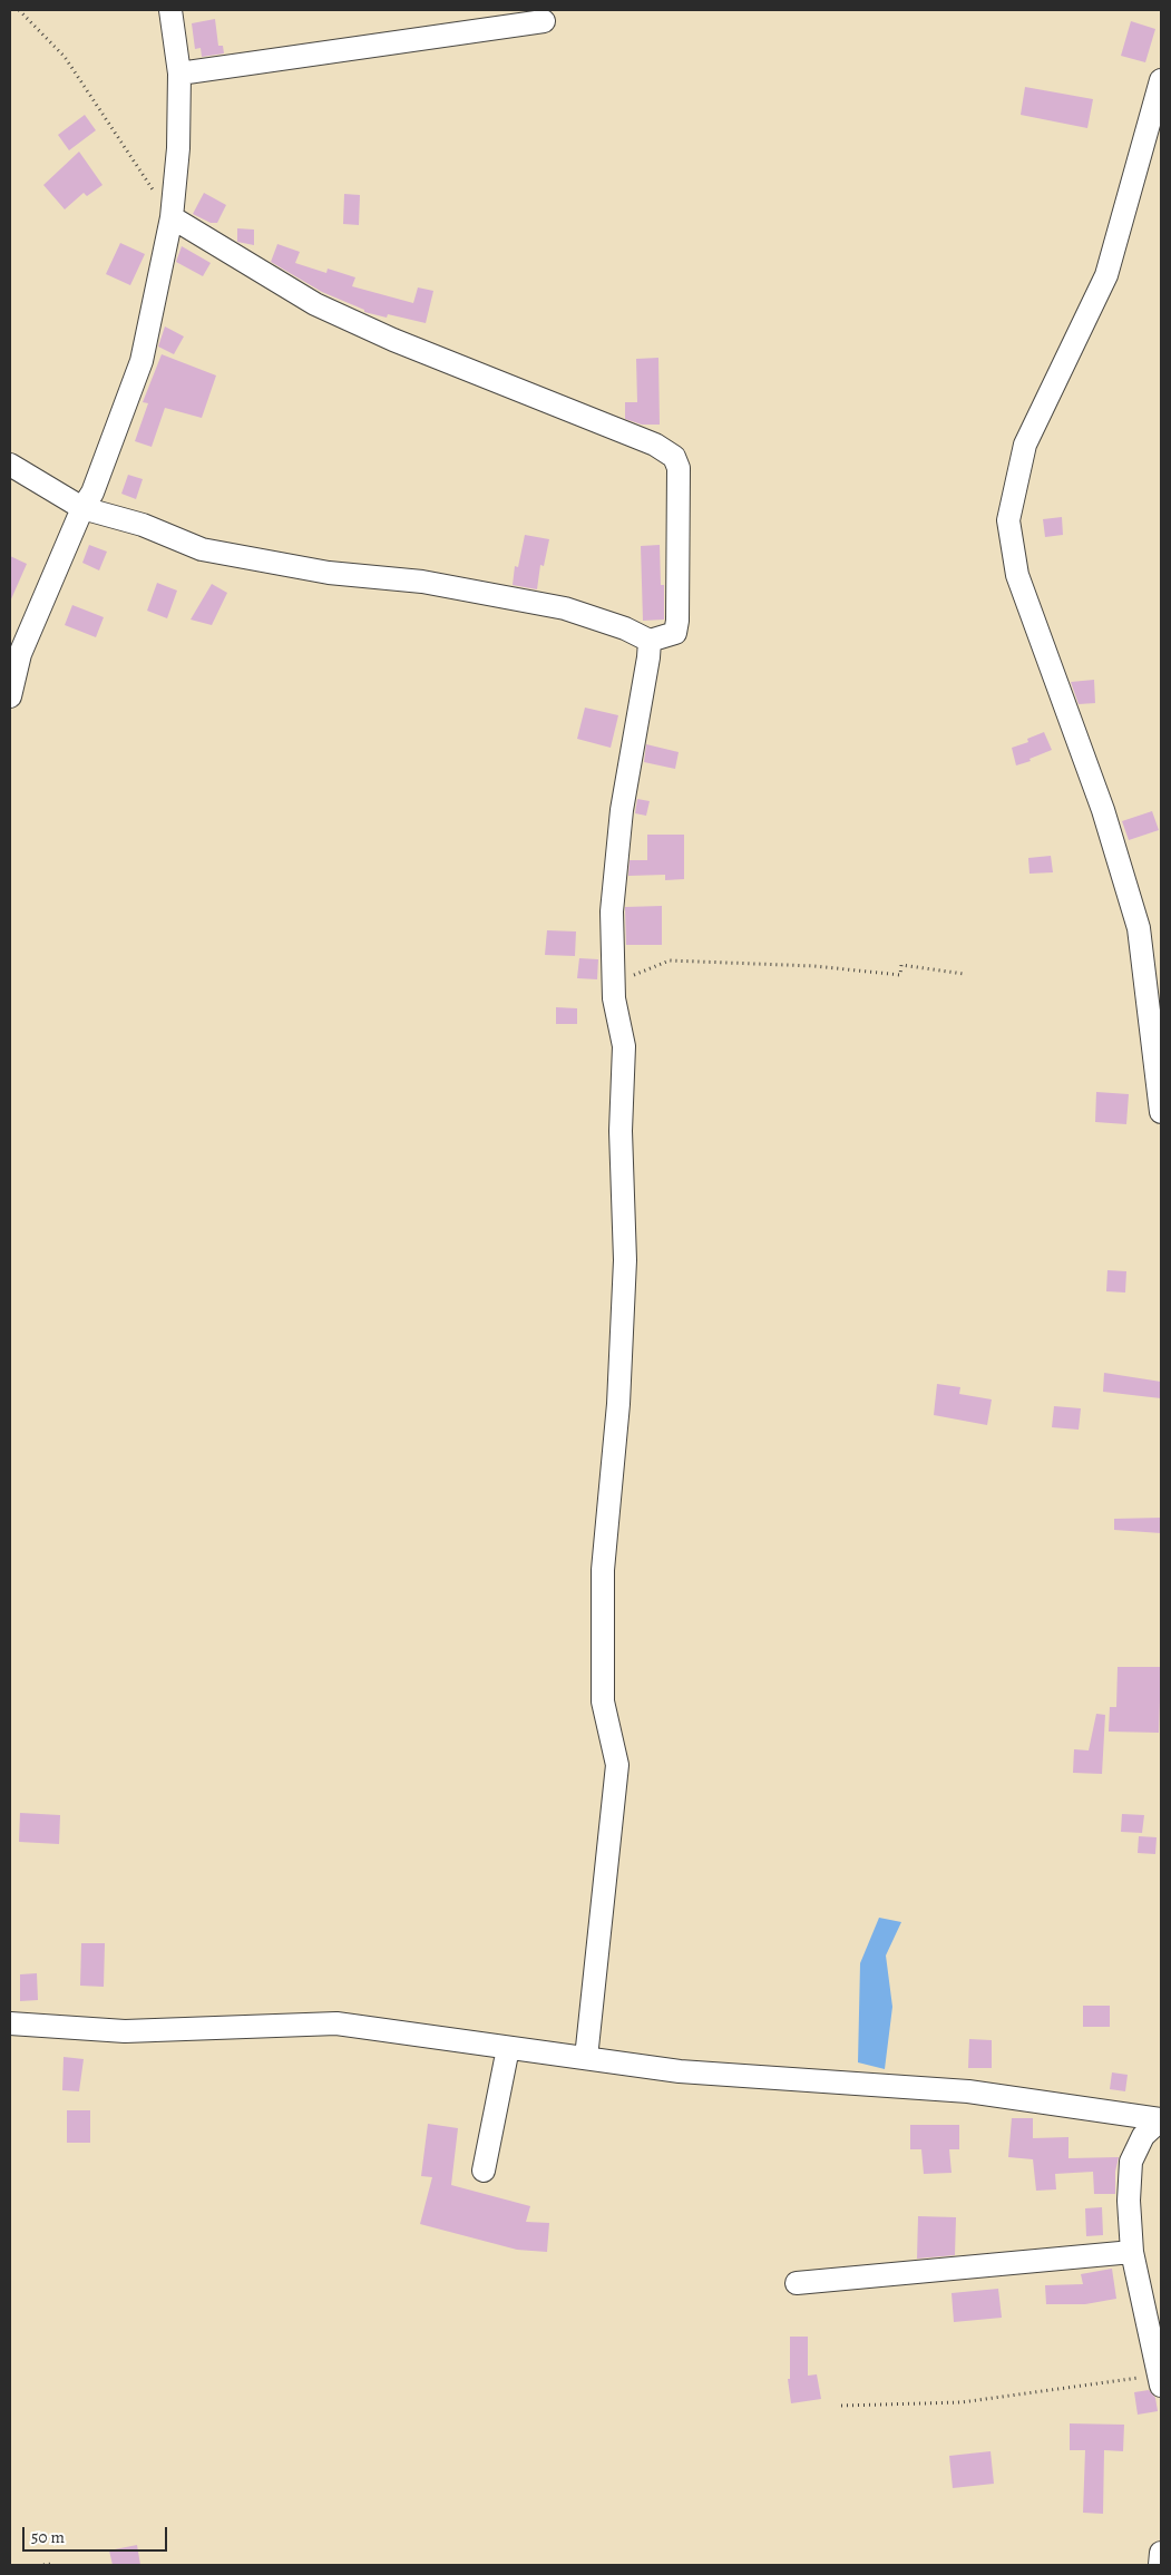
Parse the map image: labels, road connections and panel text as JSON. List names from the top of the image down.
{
  "scale_bar": "50 m"
}
